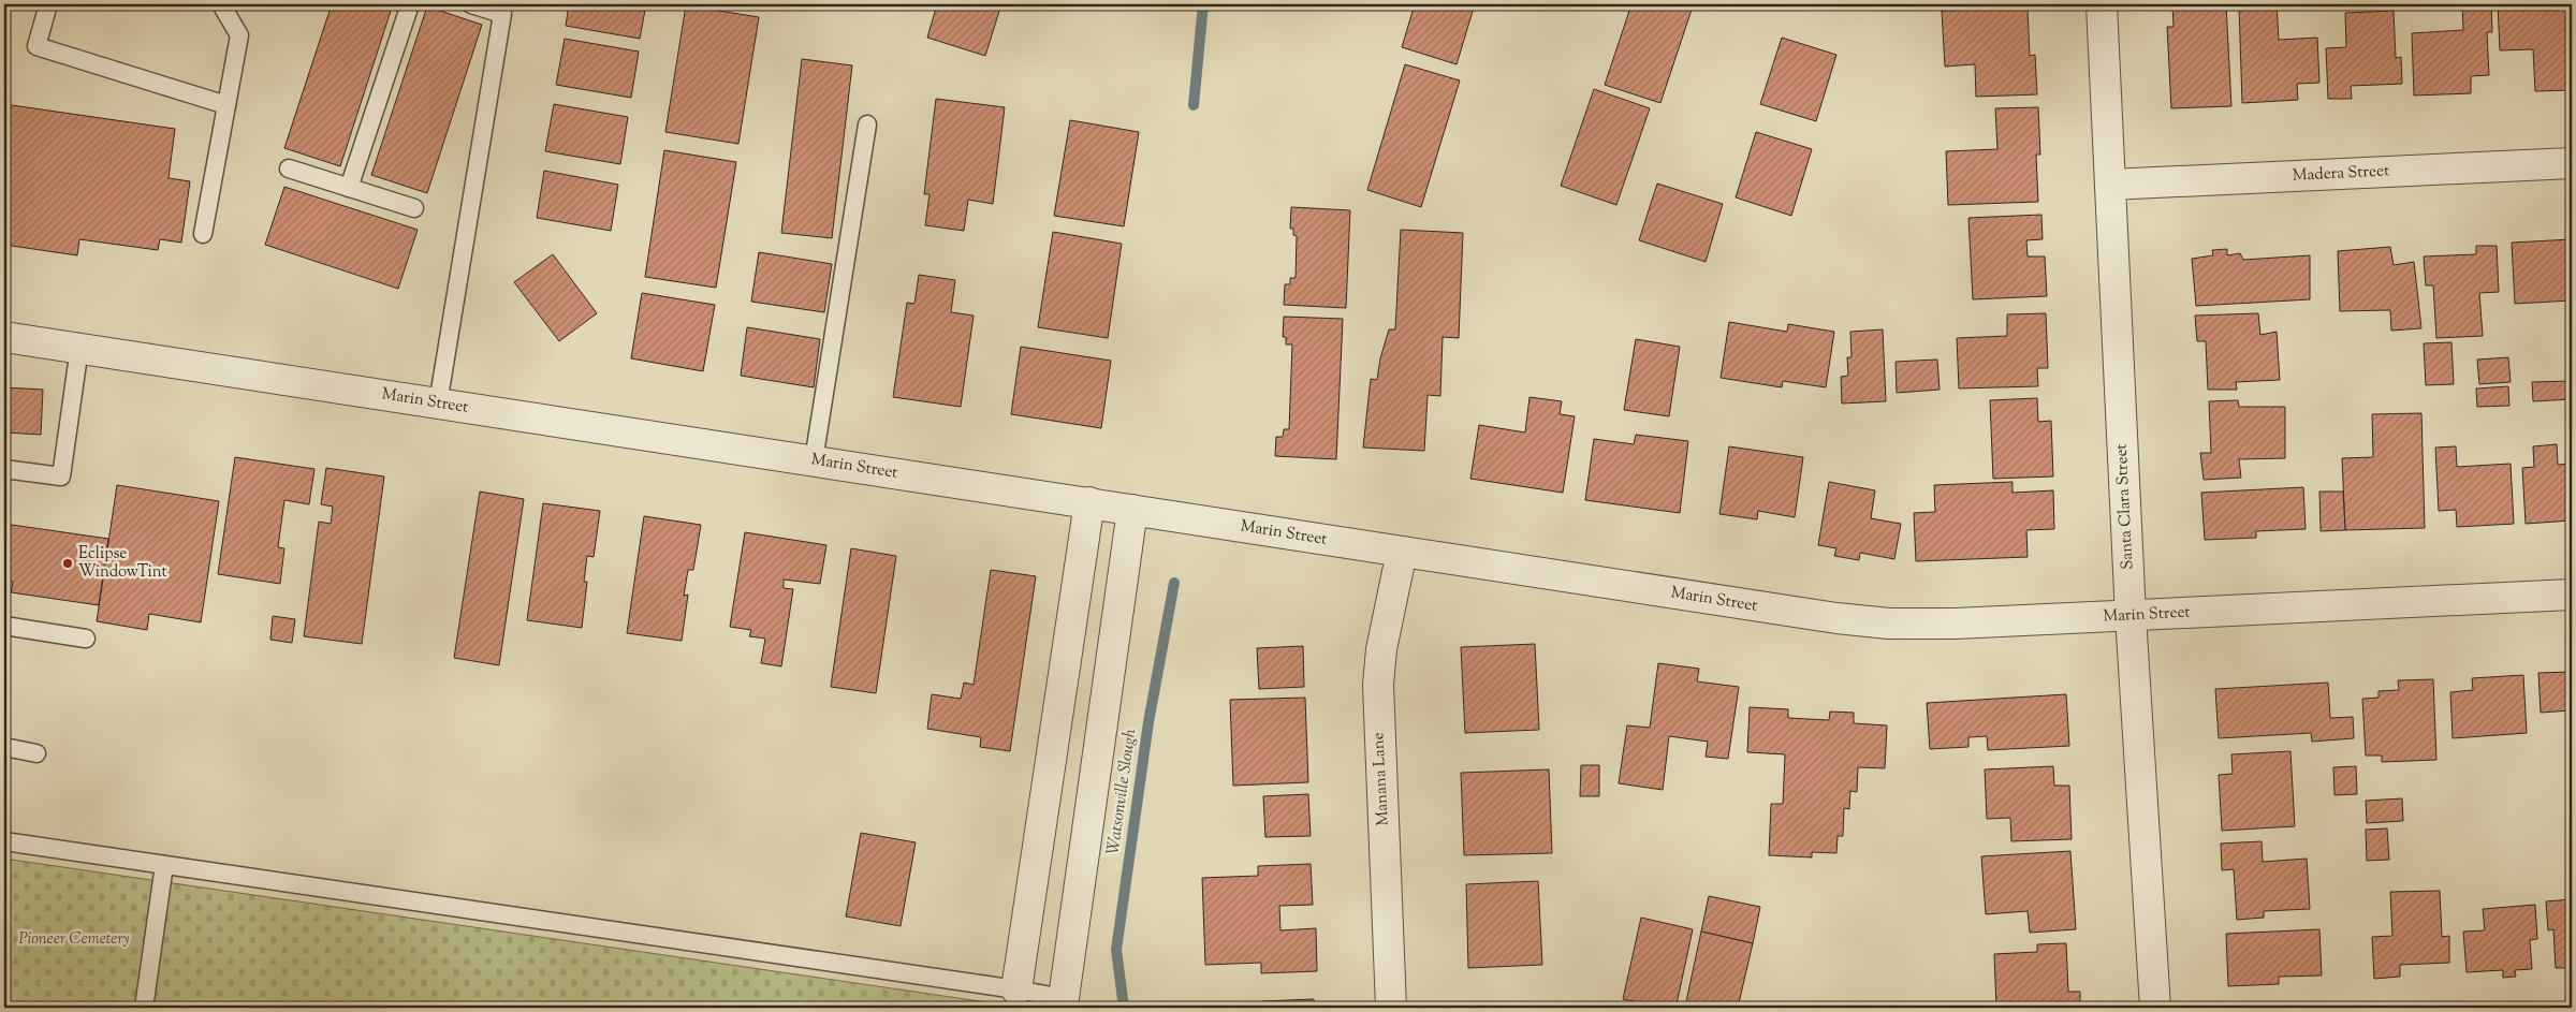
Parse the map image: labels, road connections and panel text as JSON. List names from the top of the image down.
{
  "streets": {
    "street": [
      "Madera Street",
      "Marin Street",
      "Santa Clara Street",
      "Manana Lane"
    ]
  },
  "crossings": [
    ["Madera Street", "Santa Clara Street"],
    ["Marin Street", "Santa Clara Street"],
    ["Marin Street", "Manana Lane"]
  ],
  "water": ["Watsonville Slough"],
  "parks": ["Pioneer Cemetery"],
  "places": ["Eclipse WindowTint"]
}
